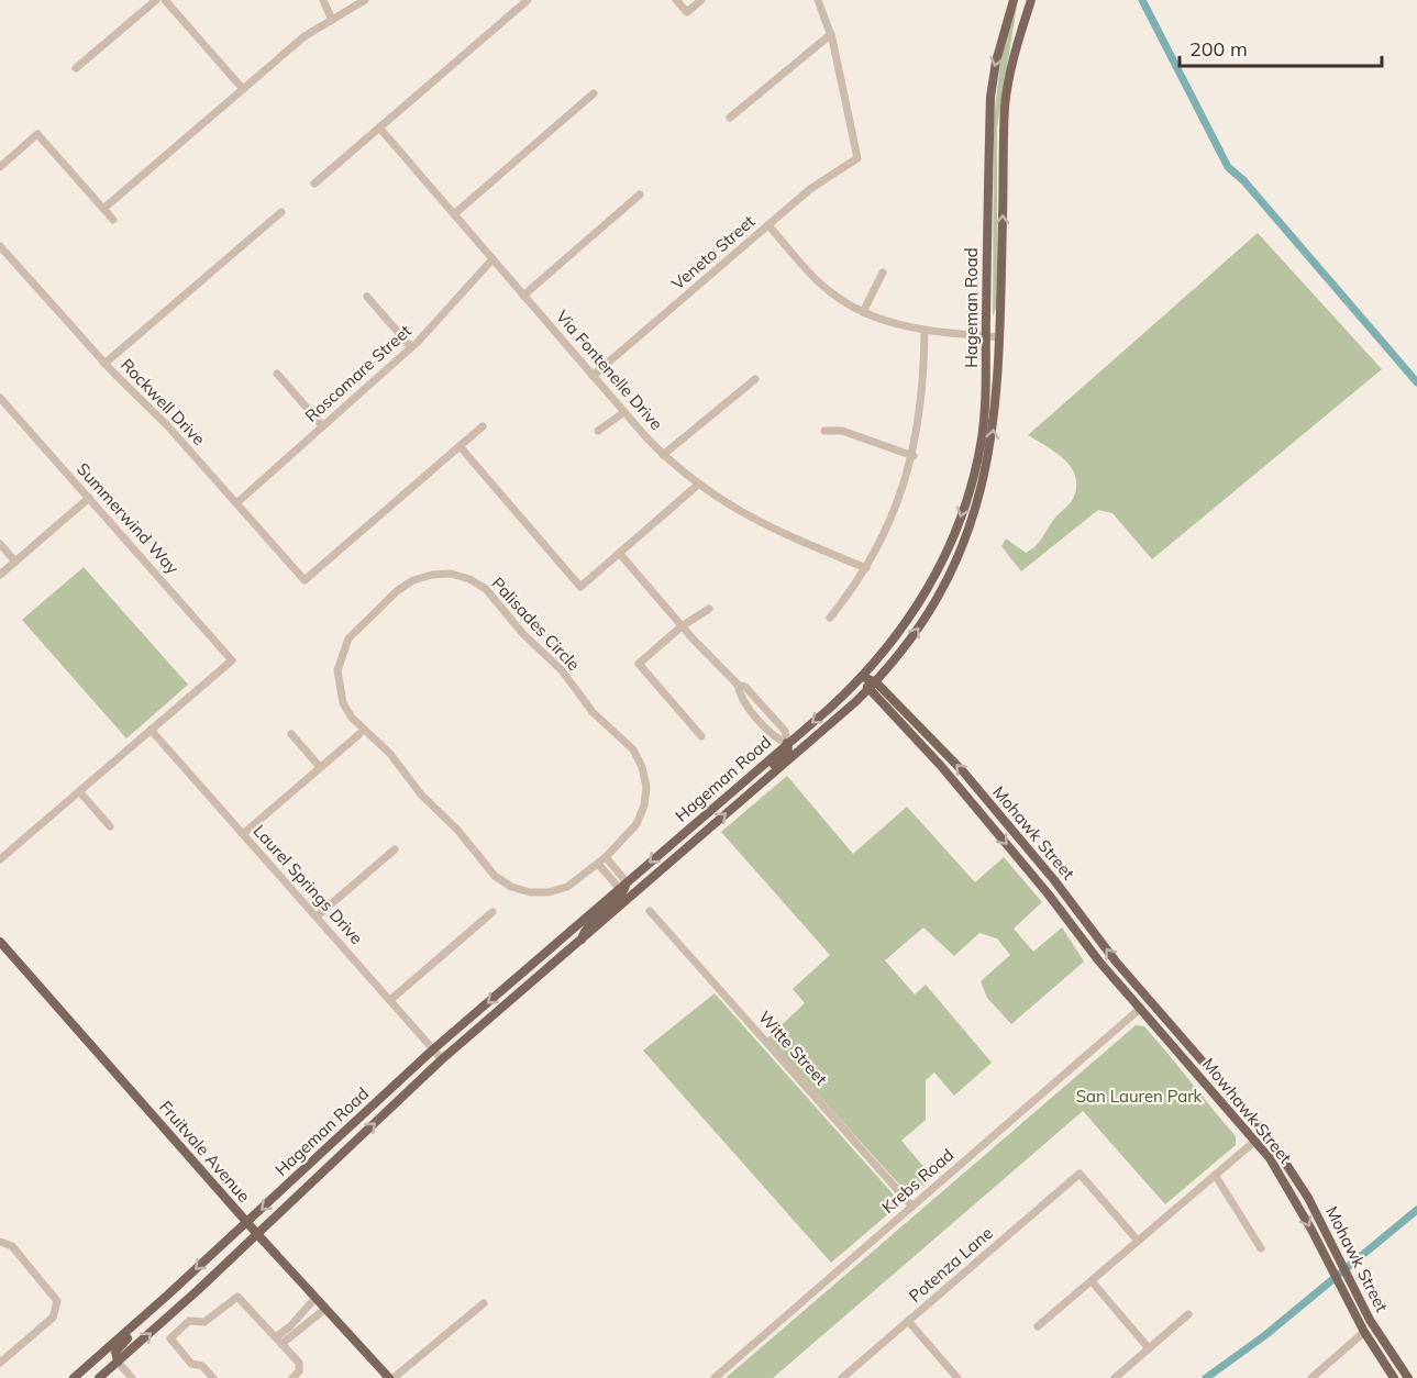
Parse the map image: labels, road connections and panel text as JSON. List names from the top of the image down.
{
  "streets": {
    "main road": [
      "Hageman Road",
      "Mohawk Street",
      "Mowhawk Street",
      "Fruitvale Avenue"
    ],
    "street": [
      "Veneto Street",
      "Via Fontenelle Drive",
      "Roscomare Street",
      "Rockwell Drive",
      "Summerwind Way",
      "Palisades Circle",
      "Laurel Springs Drive",
      "Witte Street",
      "Krebs Road",
      "Potenza Lane"
    ]
  },
  "crossings": [
    ["Veneto Street", "Via Fontenelle Drive"],
    ["Hageman Road", "Mohawk Street"],
    ["Hageman Road", "Laurel Springs Drive"],
    ["Hageman Road", "Fruitvale Avenue"],
    ["Via Fontenelle Drive", "Roscomare Street"],
    ["Roscomare Street", "Rockwell Drive"],
    ["Summerwind Way", "Laurel Springs Drive"],
    ["Mohawk Street", "Mowhawk Street"],
    ["Mohawk Street", "Krebs Road"],
    ["Witte Street", "Krebs Road"],
    ["Mowhawk Street", "Krebs Road"]
  ],
  "parks": ["San Lauren Park"],
  "scale_bar": "200 m"
}
